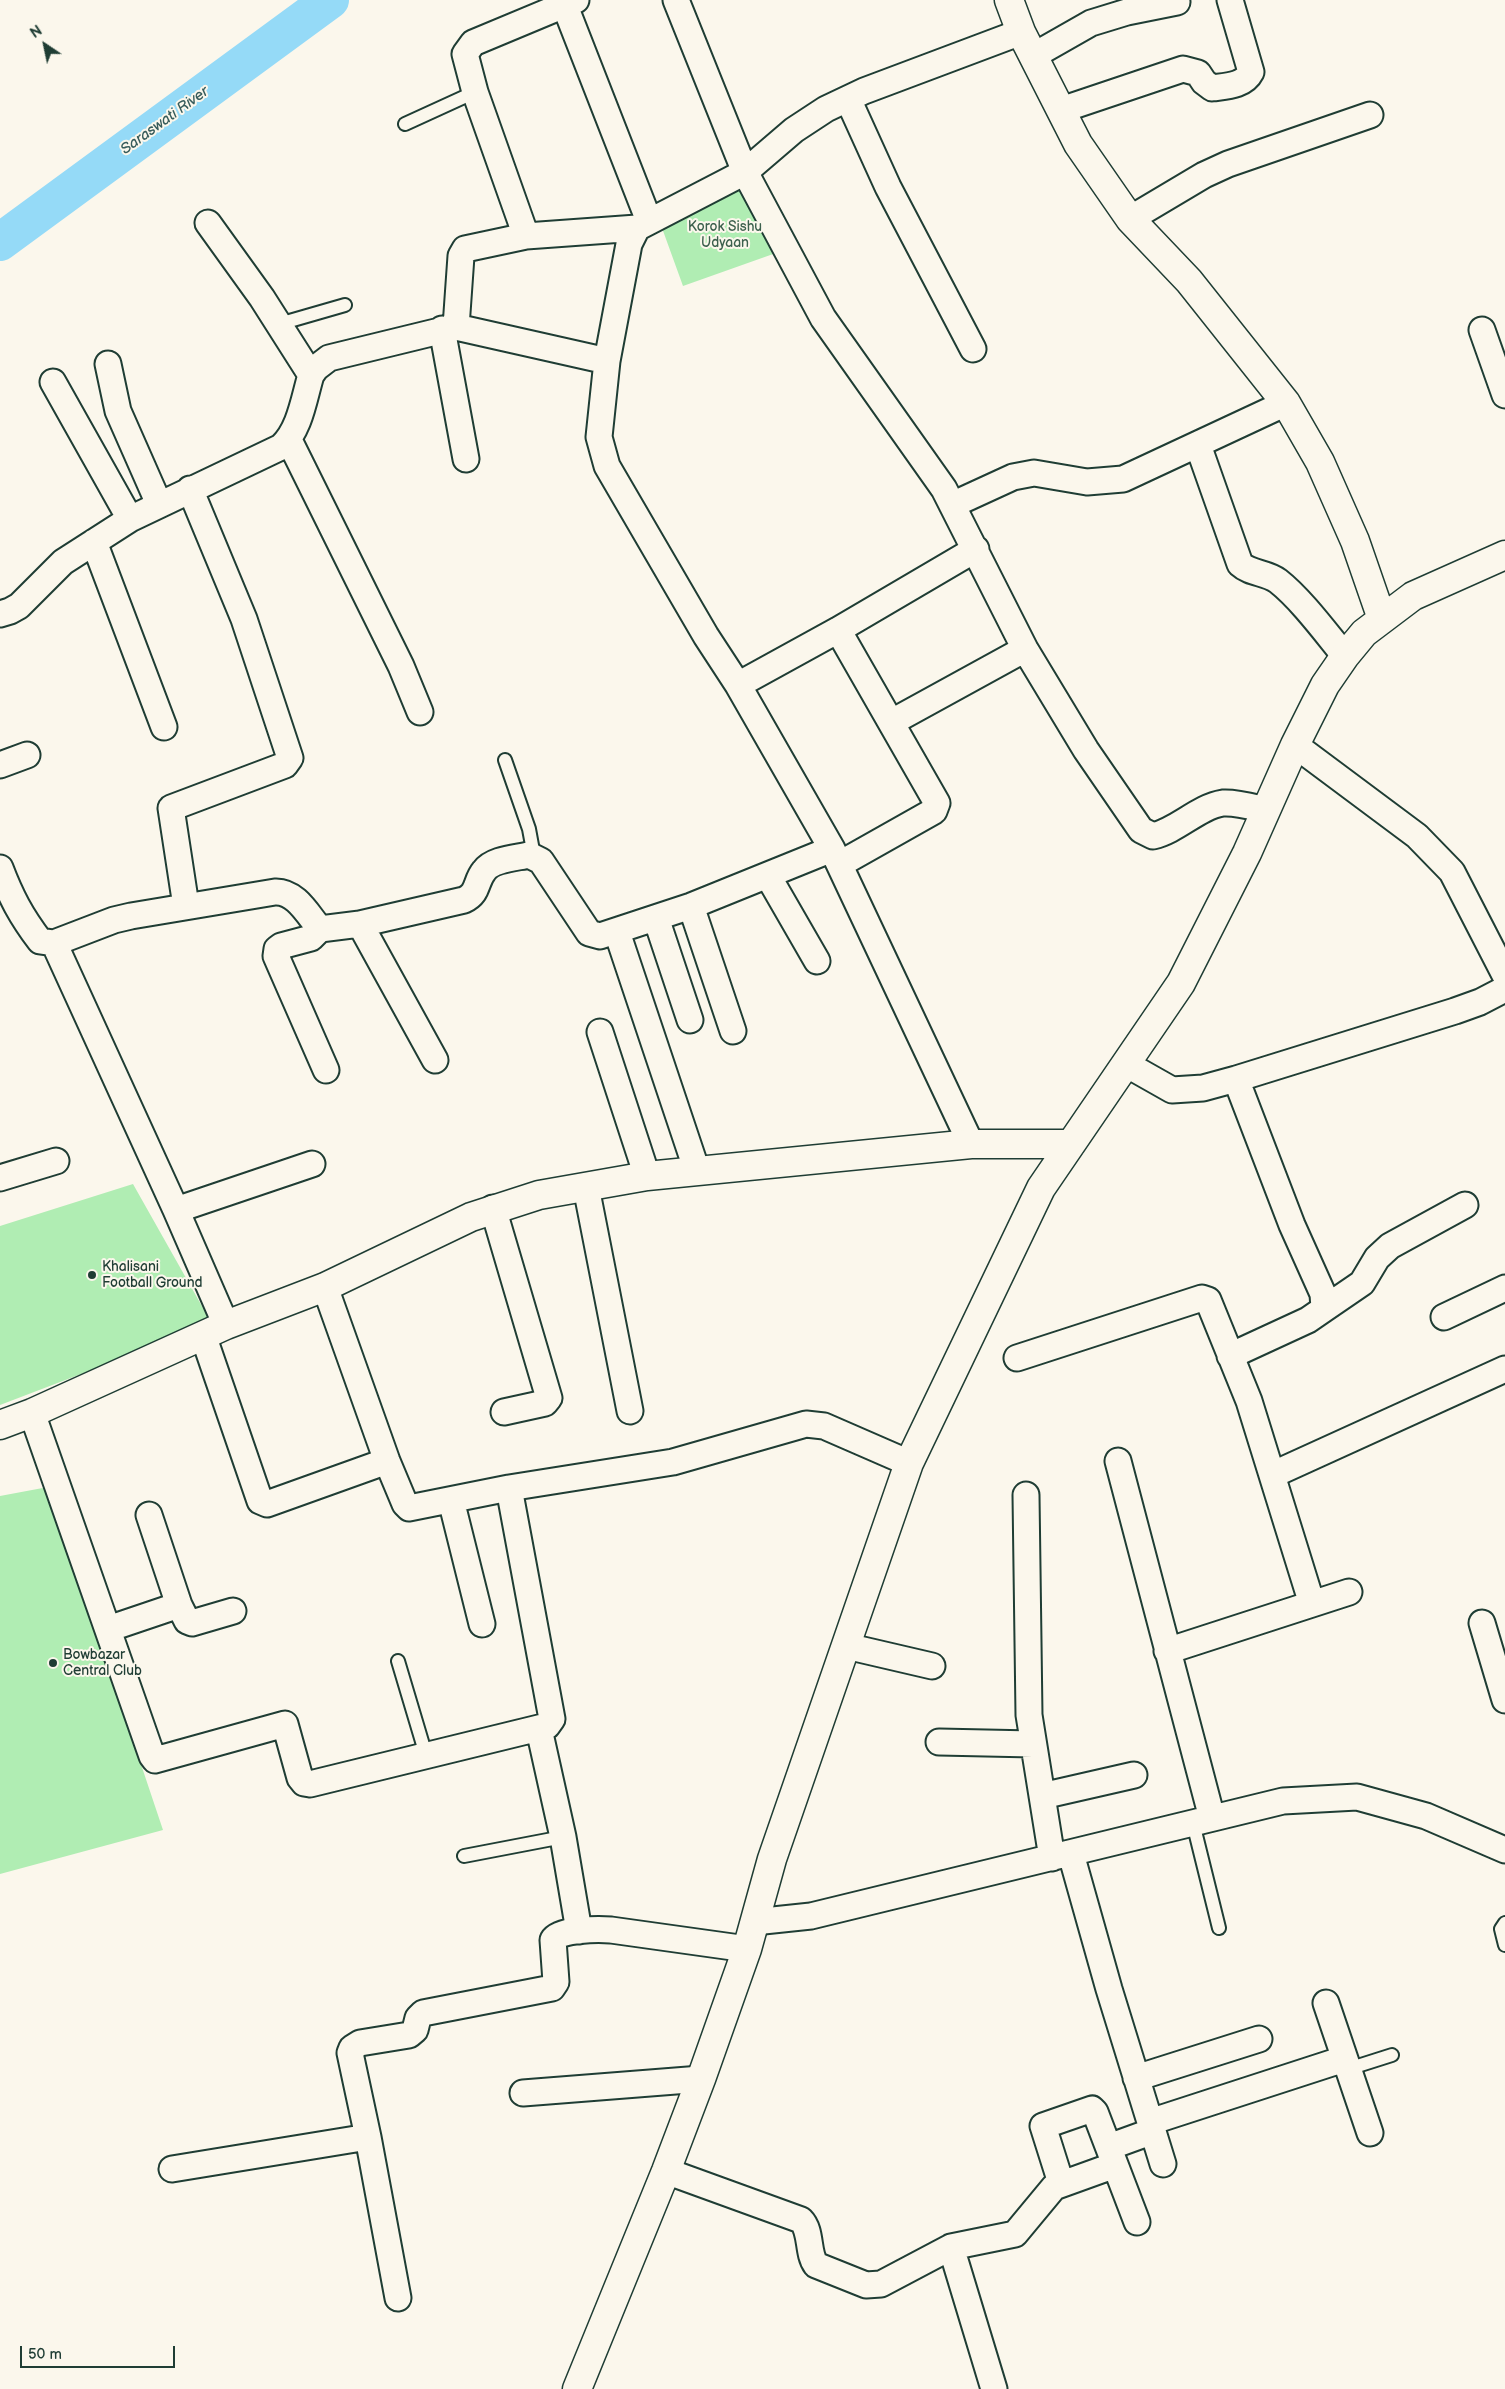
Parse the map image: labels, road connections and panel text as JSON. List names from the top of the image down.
{
  "water": ["Saraswati River"],
  "parks": ["Korok Sishu Udyaan"],
  "places": ["Khalisani Football Ground", "Bowbazar Central Club"],
  "scale_bar": "50 m",
  "north": "top left"
}
